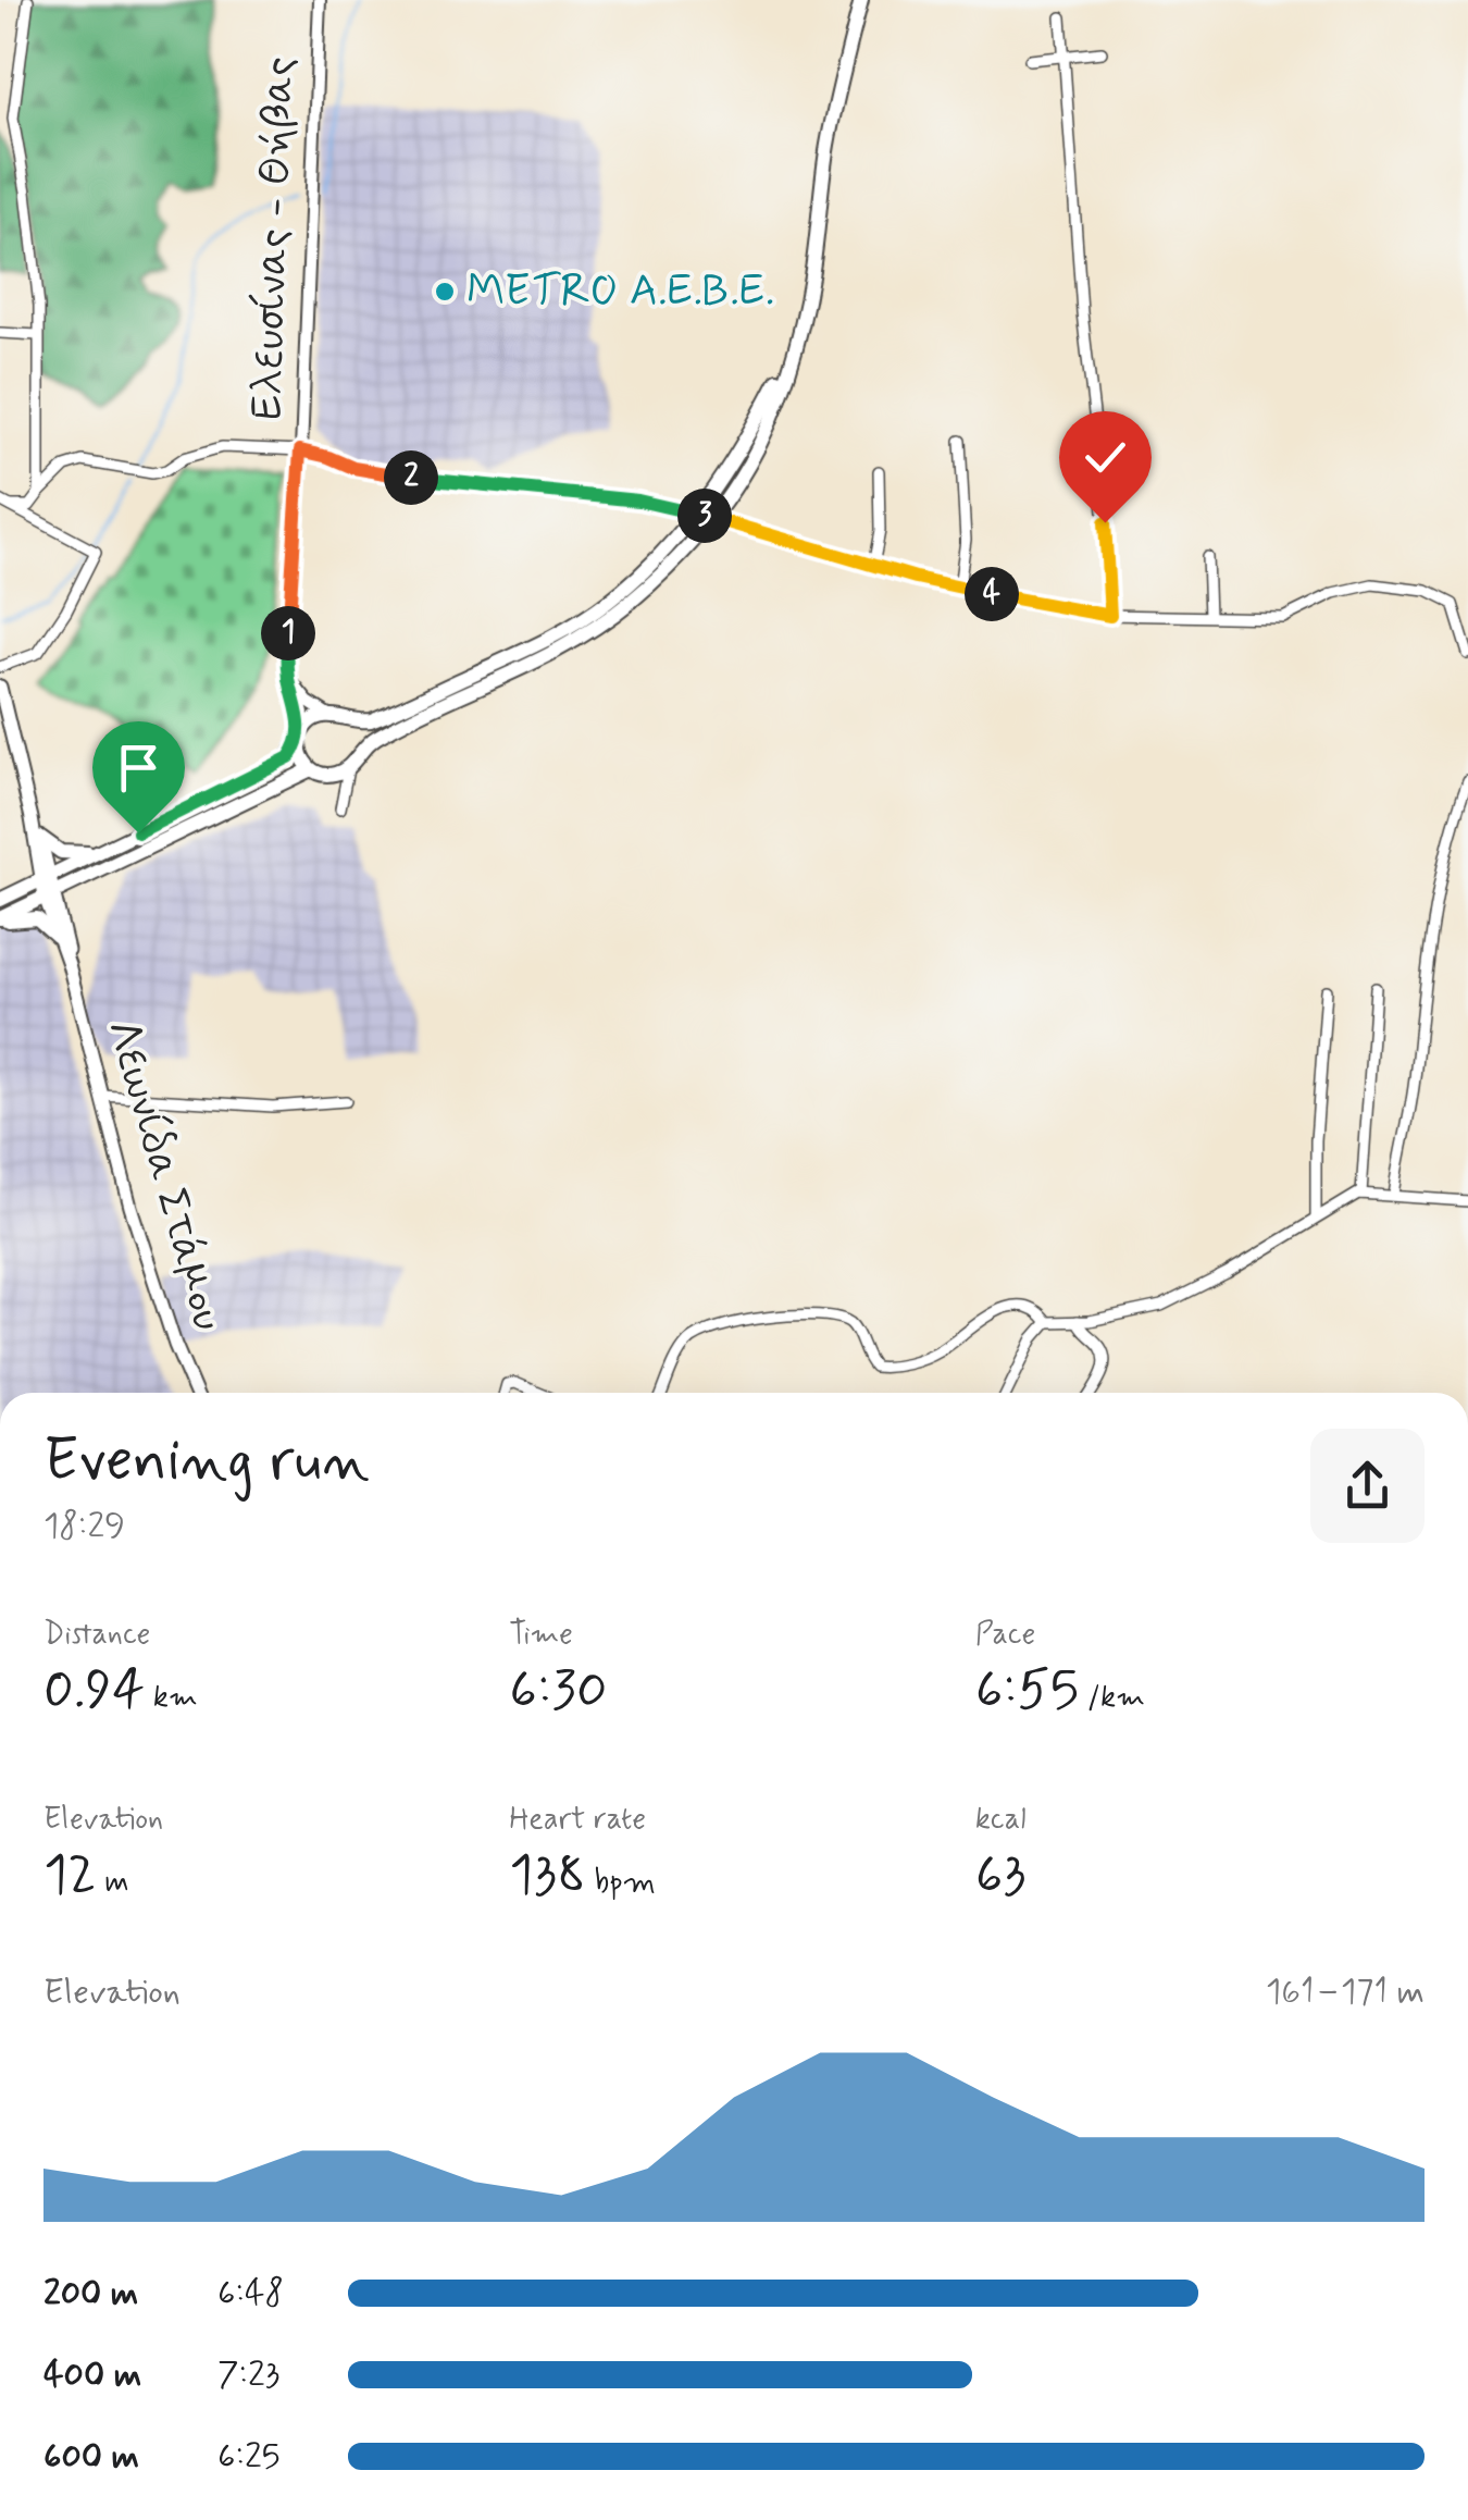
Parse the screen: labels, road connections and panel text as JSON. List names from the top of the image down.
{
  "streets": {
    "main road": ["Λεωνίδα Στάμου"],
    "street": ["Ελευσίνας - Θήβας"]
  },
  "places": ["METRO Α.Ε.Β.Ε."],
  "page": {
    "pins": [
      "2",
      "3",
      "4",
      "1"
    ],
    "heading": ["Evening run", "18:29"],
    "stats": [
      ["Distance", "0.94 km"],
      ["Time", "6:30"],
      ["Pace", "6:55 /km"],
      ["Elevation", "12 m"],
      ["Heart rate", "138 bpm"],
      ["kcal", "63"]
    ],
    "chart": ["Elevation", "161–171 m"],
    "list": [
      {
        "name": "200 m",
        "note": "6:48"
      },
      {
        "name": "400 m",
        "note": "7:23"
      },
      {
        "name": "600 m",
        "note": "6:25"
      }
    ]
  }
}
